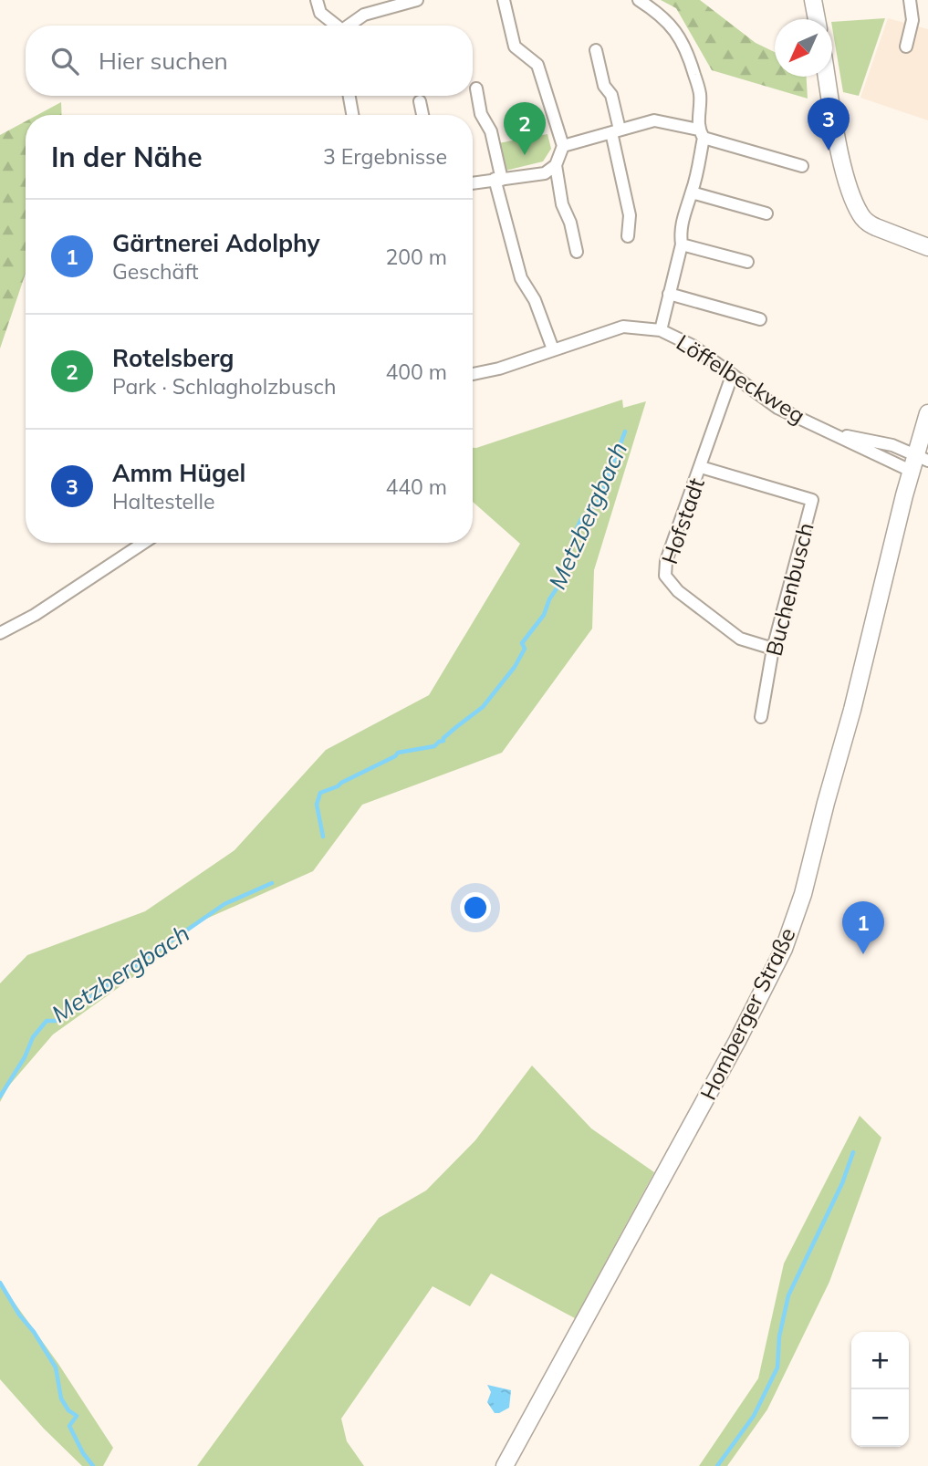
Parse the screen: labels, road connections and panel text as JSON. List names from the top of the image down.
{
  "streets": {
    "main road": ["Homberger Straße"],
    "street": ["Löffelbeckweg", "Hofstadt", "Buchenbusch"]
  },
  "crossings": [
    ["Löffelbeckweg", "Hofstadt"],
    ["Löffelbeckweg", "Homberger Straße"],
    ["Hofstadt", "Buchenbusch"]
  ],
  "water": ["Metzbergbach"],
  "north": "bottom left",
  "page": {
    "search": "Hier suchen",
    "pins": ["3", "2", "1"],
    "heading": ["In der Nähe", "3 Ergebnisse"],
    "list": [
      {
        "mark": "1",
        "name": "Gärtnerei Adolphy",
        "note": "Geschäft",
        "value": "200 m"
      },
      {
        "mark": "2",
        "name": "Rotelsberg",
        "note": "Park · Schlagholzbusch",
        "value": "400 m"
      },
      {
        "mark": "3",
        "name": "Amm Hügel",
        "note": "Haltestelle",
        "value": "440 m"
      }
    ],
    "map_buttons": ["+", "−"]
  }
}
